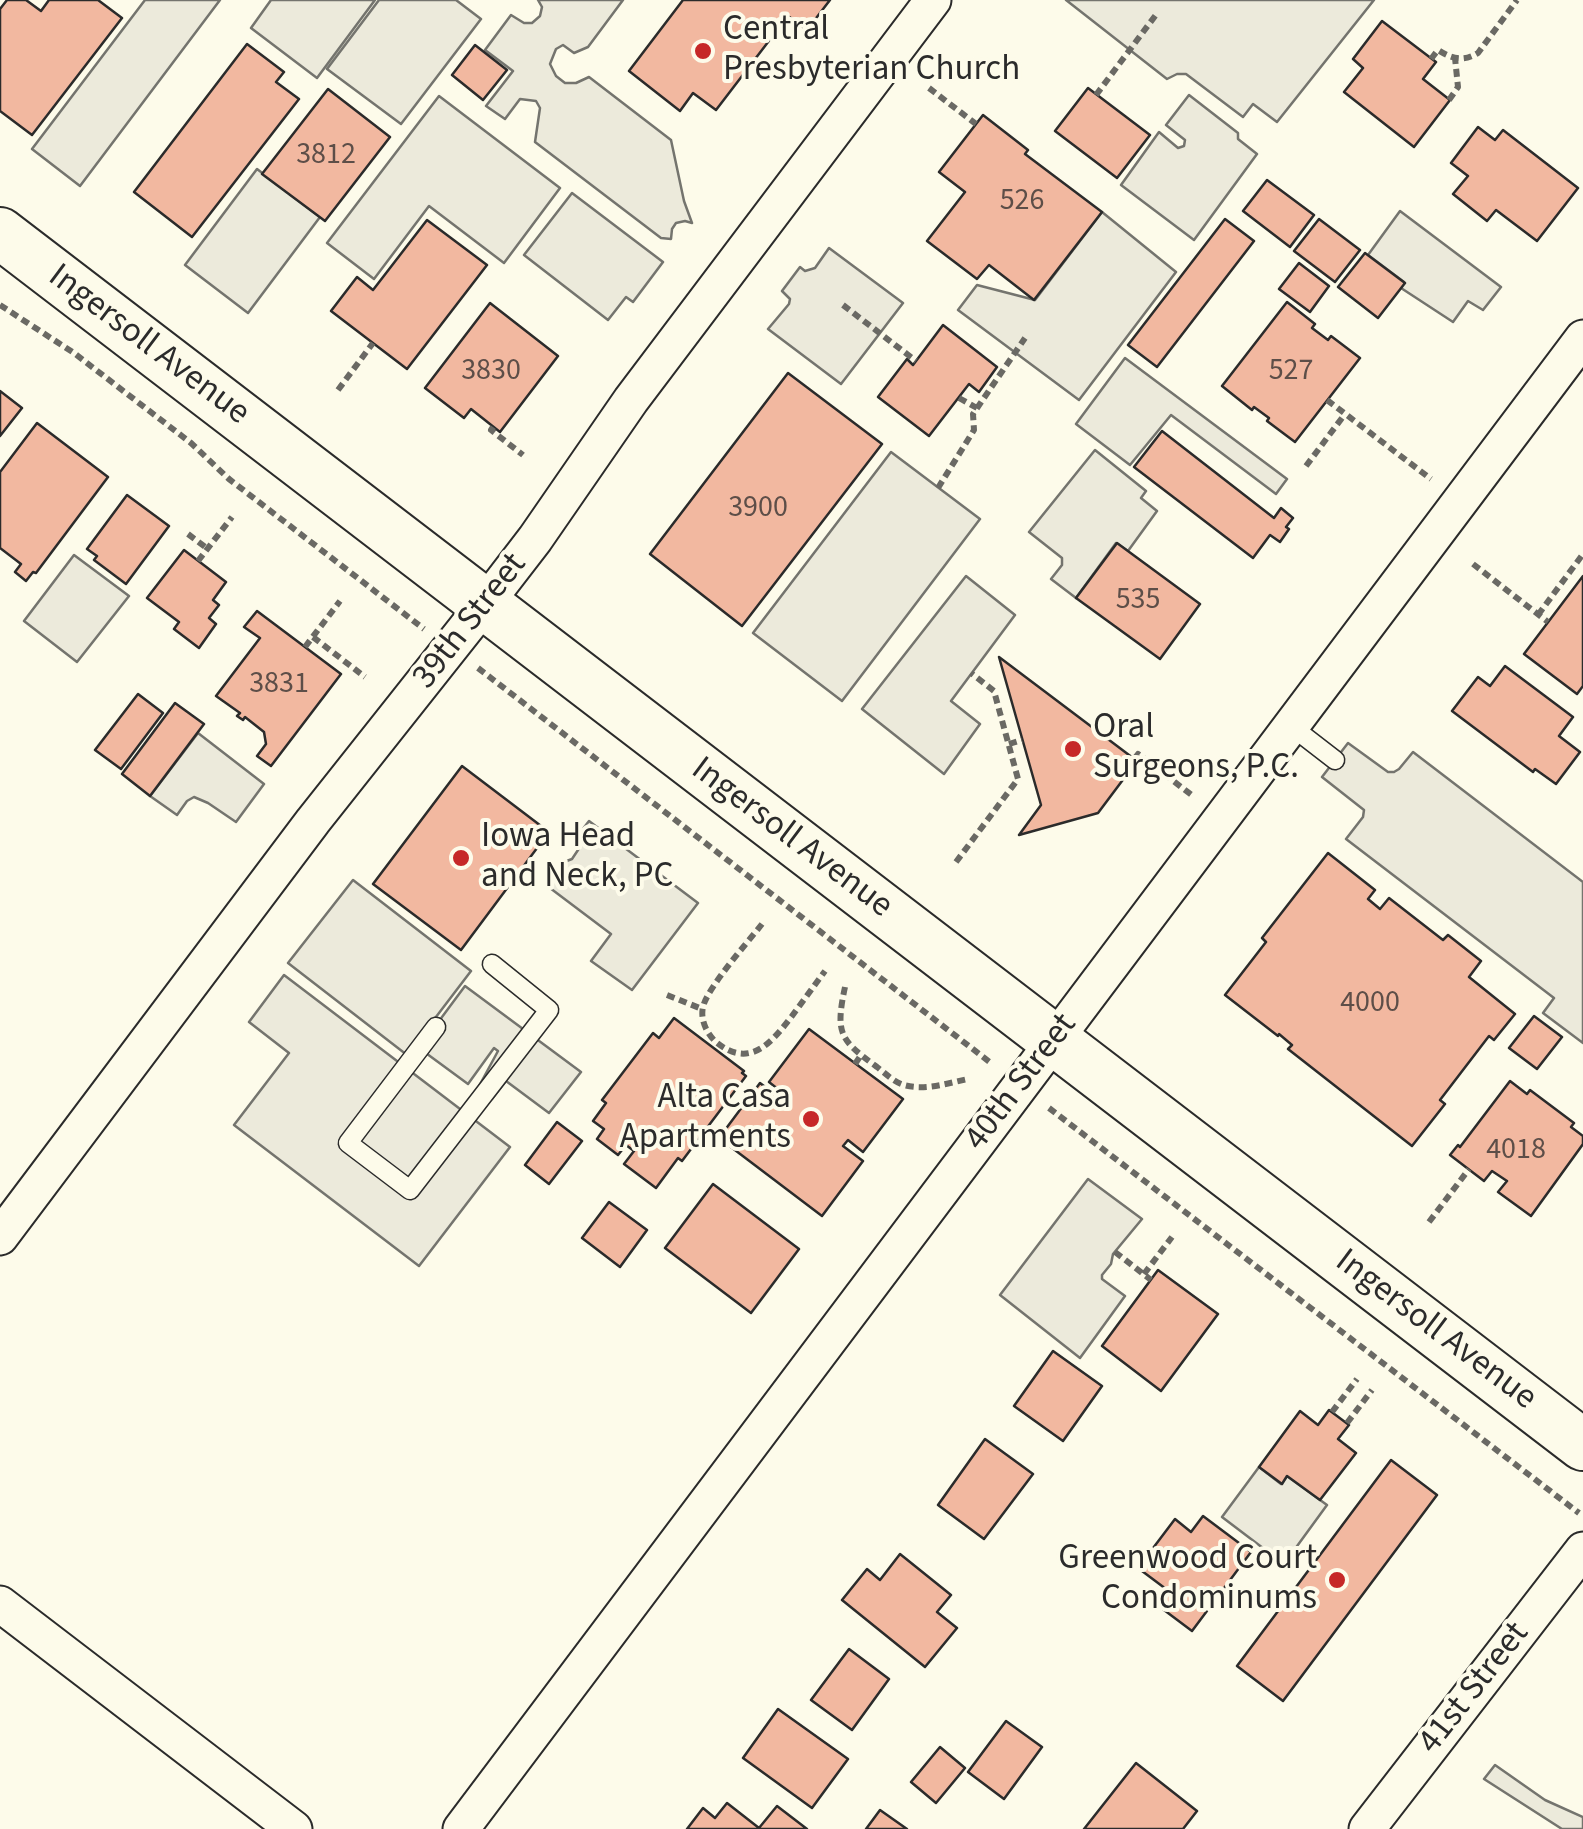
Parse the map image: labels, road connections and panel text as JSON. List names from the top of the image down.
{
  "streets": {
    "main road": ["Ingersoll Avenue"],
    "street": ["39th Street", "40th Street", "41st Street"]
  },
  "crossings": [
    ["Ingersoll Avenue", "39th Street"],
    ["Ingersoll Avenue", "40th Street"]
  ],
  "places": [
    "Central Presbyterian Church",
    "Oral Surgeons, P.C.",
    "Iowa Head and Neck, PC",
    "Alta Casa Apartments",
    "Greenwood Court Condominums"
  ],
  "house_numbers": [
    "3812",
    "526",
    "3830",
    "527",
    "3900",
    "535",
    "3831",
    "4000",
    "4018"
  ]
}
